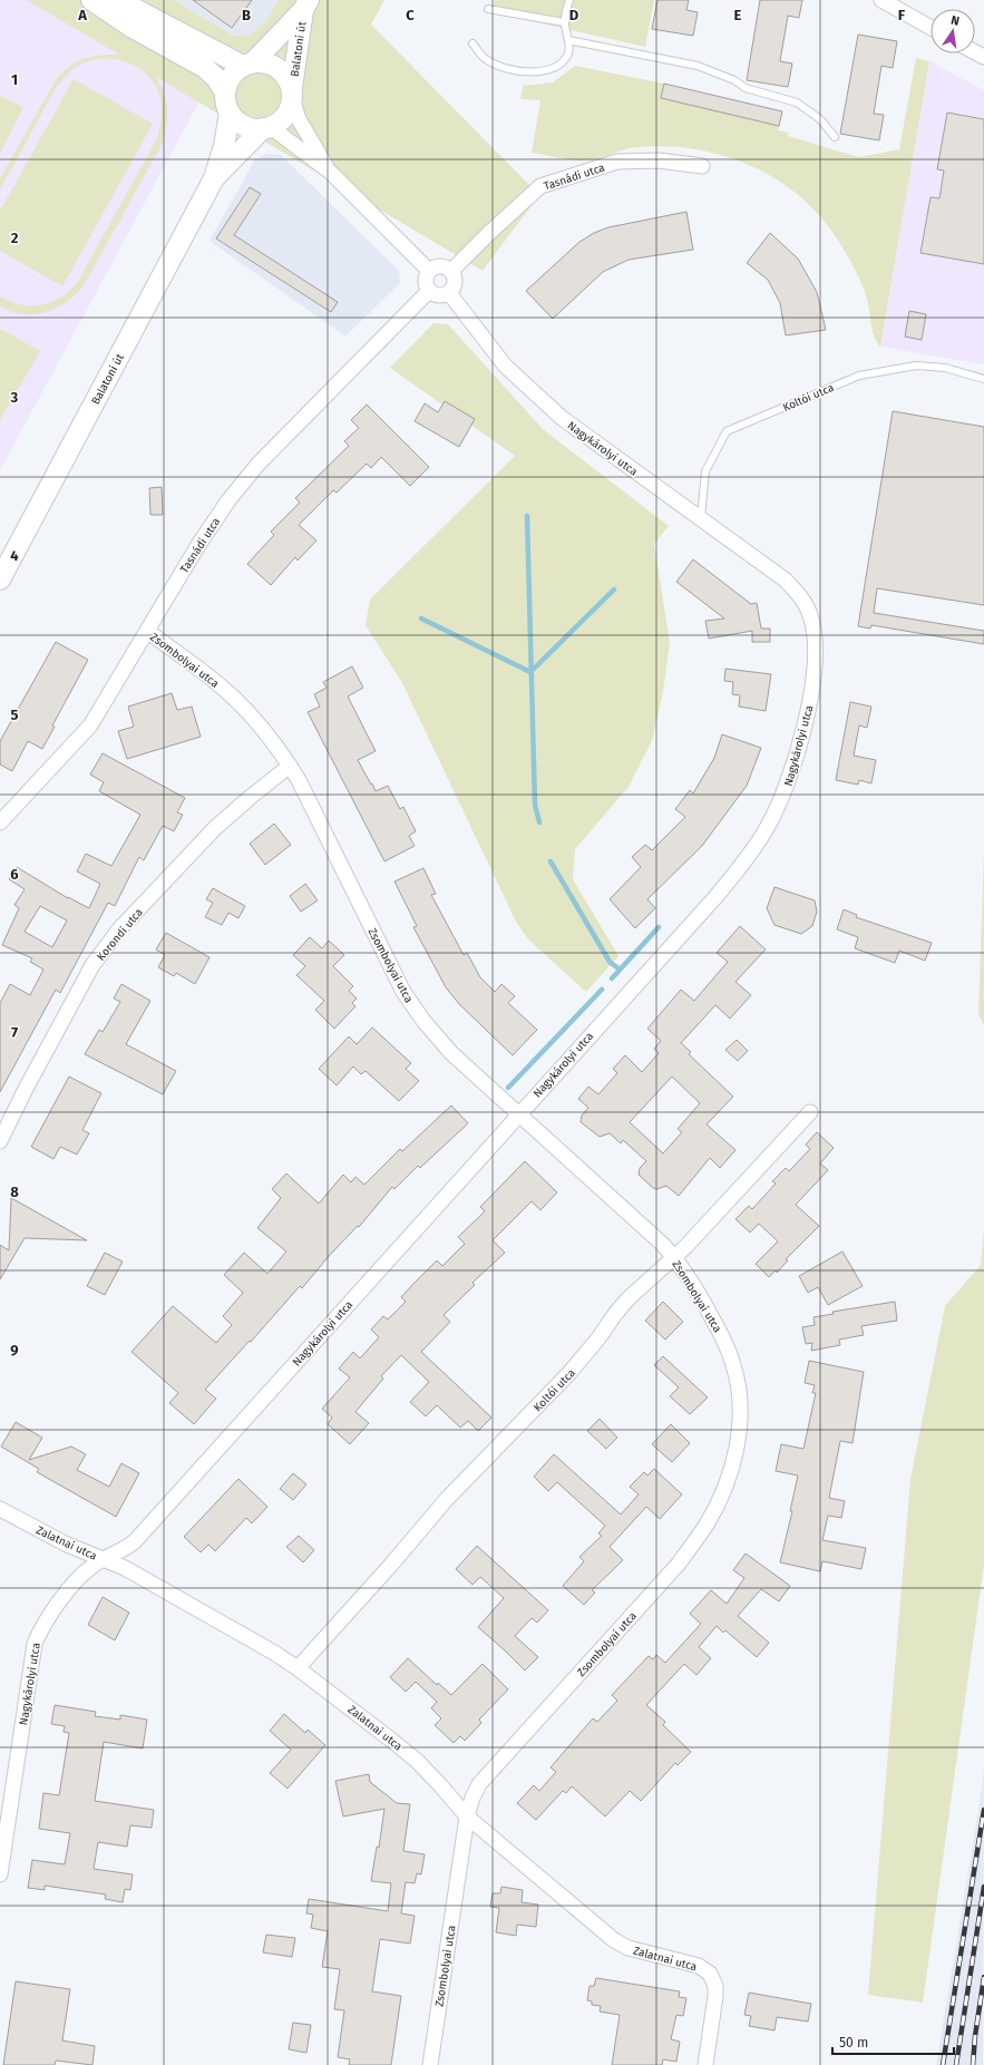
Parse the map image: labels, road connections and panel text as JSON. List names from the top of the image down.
{
  "streets": {
    "main road": ["Balatoni út"],
    "street": [
      "Tasnádi utca",
      "Koltói utca",
      "Nagykárolyi utca",
      "Zsombolyai utca",
      "Korondi utca",
      "Zalatnai utca"
    ]
  },
  "crossings": [
    ["Tasnádi utca", "Nagykárolyi utca"],
    ["Tasnádi utca", "Zsombolyai utca"],
    ["Koltói utca", "Nagykárolyi utca"],
    ["Koltói utca", "Zsombolyai utca"],
    ["Koltói utca", "Zalatnai utca"],
    ["Nagykárolyi utca", "Zsombolyai utca"],
    ["Nagykárolyi utca", "Zalatnai utca"],
    ["Zsombolyai utca", "Korondi utca"],
    ["Zsombolyai utca", "Zalatnai utca"]
  ],
  "scale_bar": "50 m",
  "north": "top",
  "grid": {
    "columns": [
      "A",
      "B",
      "C",
      "D",
      "E",
      "F"
    ],
    "rows": [
      "1",
      "2",
      "3",
      "4",
      "5",
      "6",
      "7",
      "8",
      "9"
    ]
  }
}
